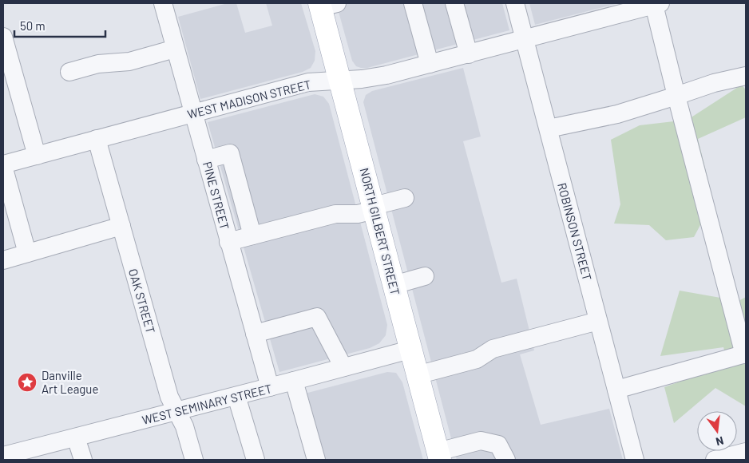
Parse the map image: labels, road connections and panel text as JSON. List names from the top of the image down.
{
  "streets": {
    "main road": ["NORTH GILBERT STREET"],
    "street": [
      "WEST MADISON STREET",
      "PINE STREET",
      "ROBINSON STREET",
      "OAK STREET",
      "WEST SEMINARY STREET"
    ]
  },
  "crossings": [
    ["WEST MADISON STREET", "PINE STREET"],
    ["WEST MADISON STREET", "NORTH GILBERT STREET"],
    ["WEST MADISON STREET", "ROBINSON STREET"],
    ["WEST MADISON STREET", "OAK STREET"],
    ["PINE STREET", "WEST SEMINARY STREET"],
    ["NORTH GILBERT STREET", "WEST SEMINARY STREET"],
    ["OAK STREET", "WEST SEMINARY STREET"]
  ],
  "places": {
    "place": ["Danville Art League"]
  },
  "scale_bar": "50 m",
  "north": "bottom"
}
